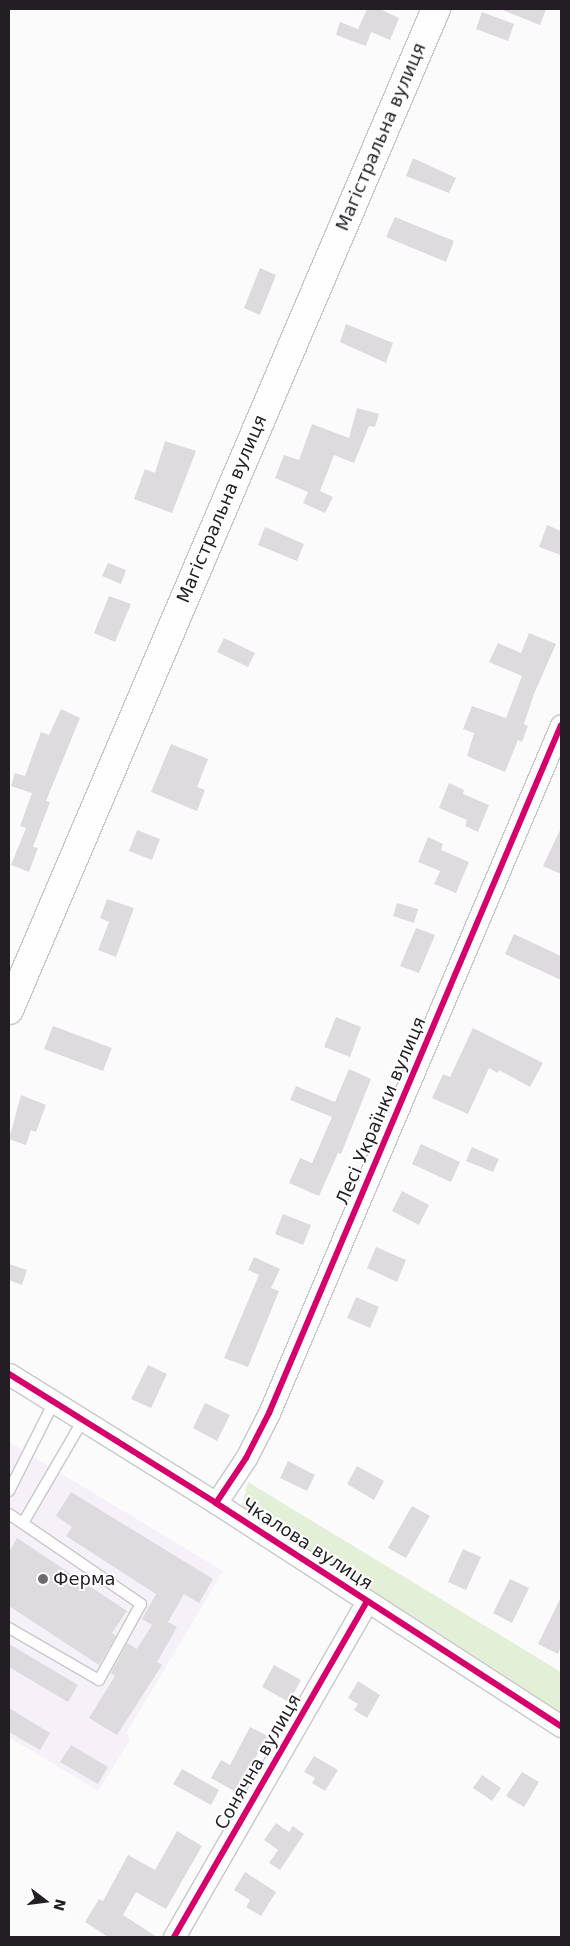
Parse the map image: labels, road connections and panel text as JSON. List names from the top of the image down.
{
  "streets": {
    "main road": ["Магістральна вулиця"],
    "street": ["Лесі Українки вулиця", "Чкалова вулиця", "Сонячна вулиця"]
  },
  "crossings": [
    ["Лесі Українки вулиця", "Чкалова вулиця"],
    ["Чкалова вулиця", "Сонячна вулиця"]
  ],
  "places": ["Ферма"],
  "north": "right"
}
